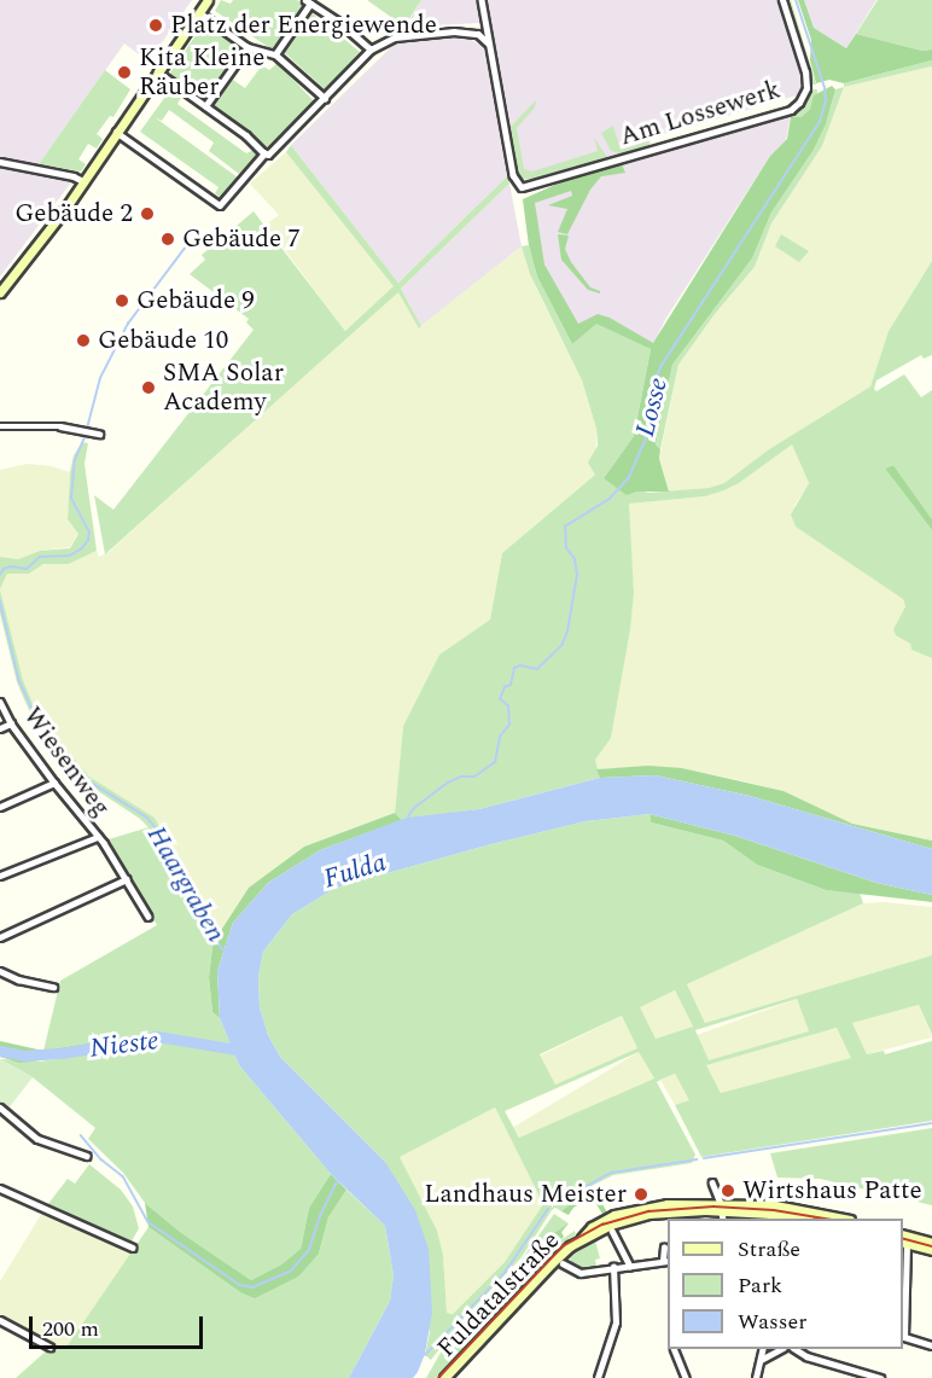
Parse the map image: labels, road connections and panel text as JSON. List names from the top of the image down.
{
  "streets": {
    "main road": ["Fuldatalstraße"],
    "street": ["Am Lossewerk", "Wiesenweg"]
  },
  "water": [
    "Losse",
    "Fulda",
    "Haargraben",
    "Nieste"
  ],
  "places": [
    "Platz der Energiewende",
    "Kita Kleine Räuber",
    "Gebäude 2",
    "Gebäude 7",
    "Gebäude 9",
    "Gebäude 10",
    "SMA Solar Academy",
    "Wirtshaus Patte",
    "Landhaus Meister"
  ],
  "legend": ["Straße", "Park", "Wasser"],
  "scale_bar": "200 m"
}
